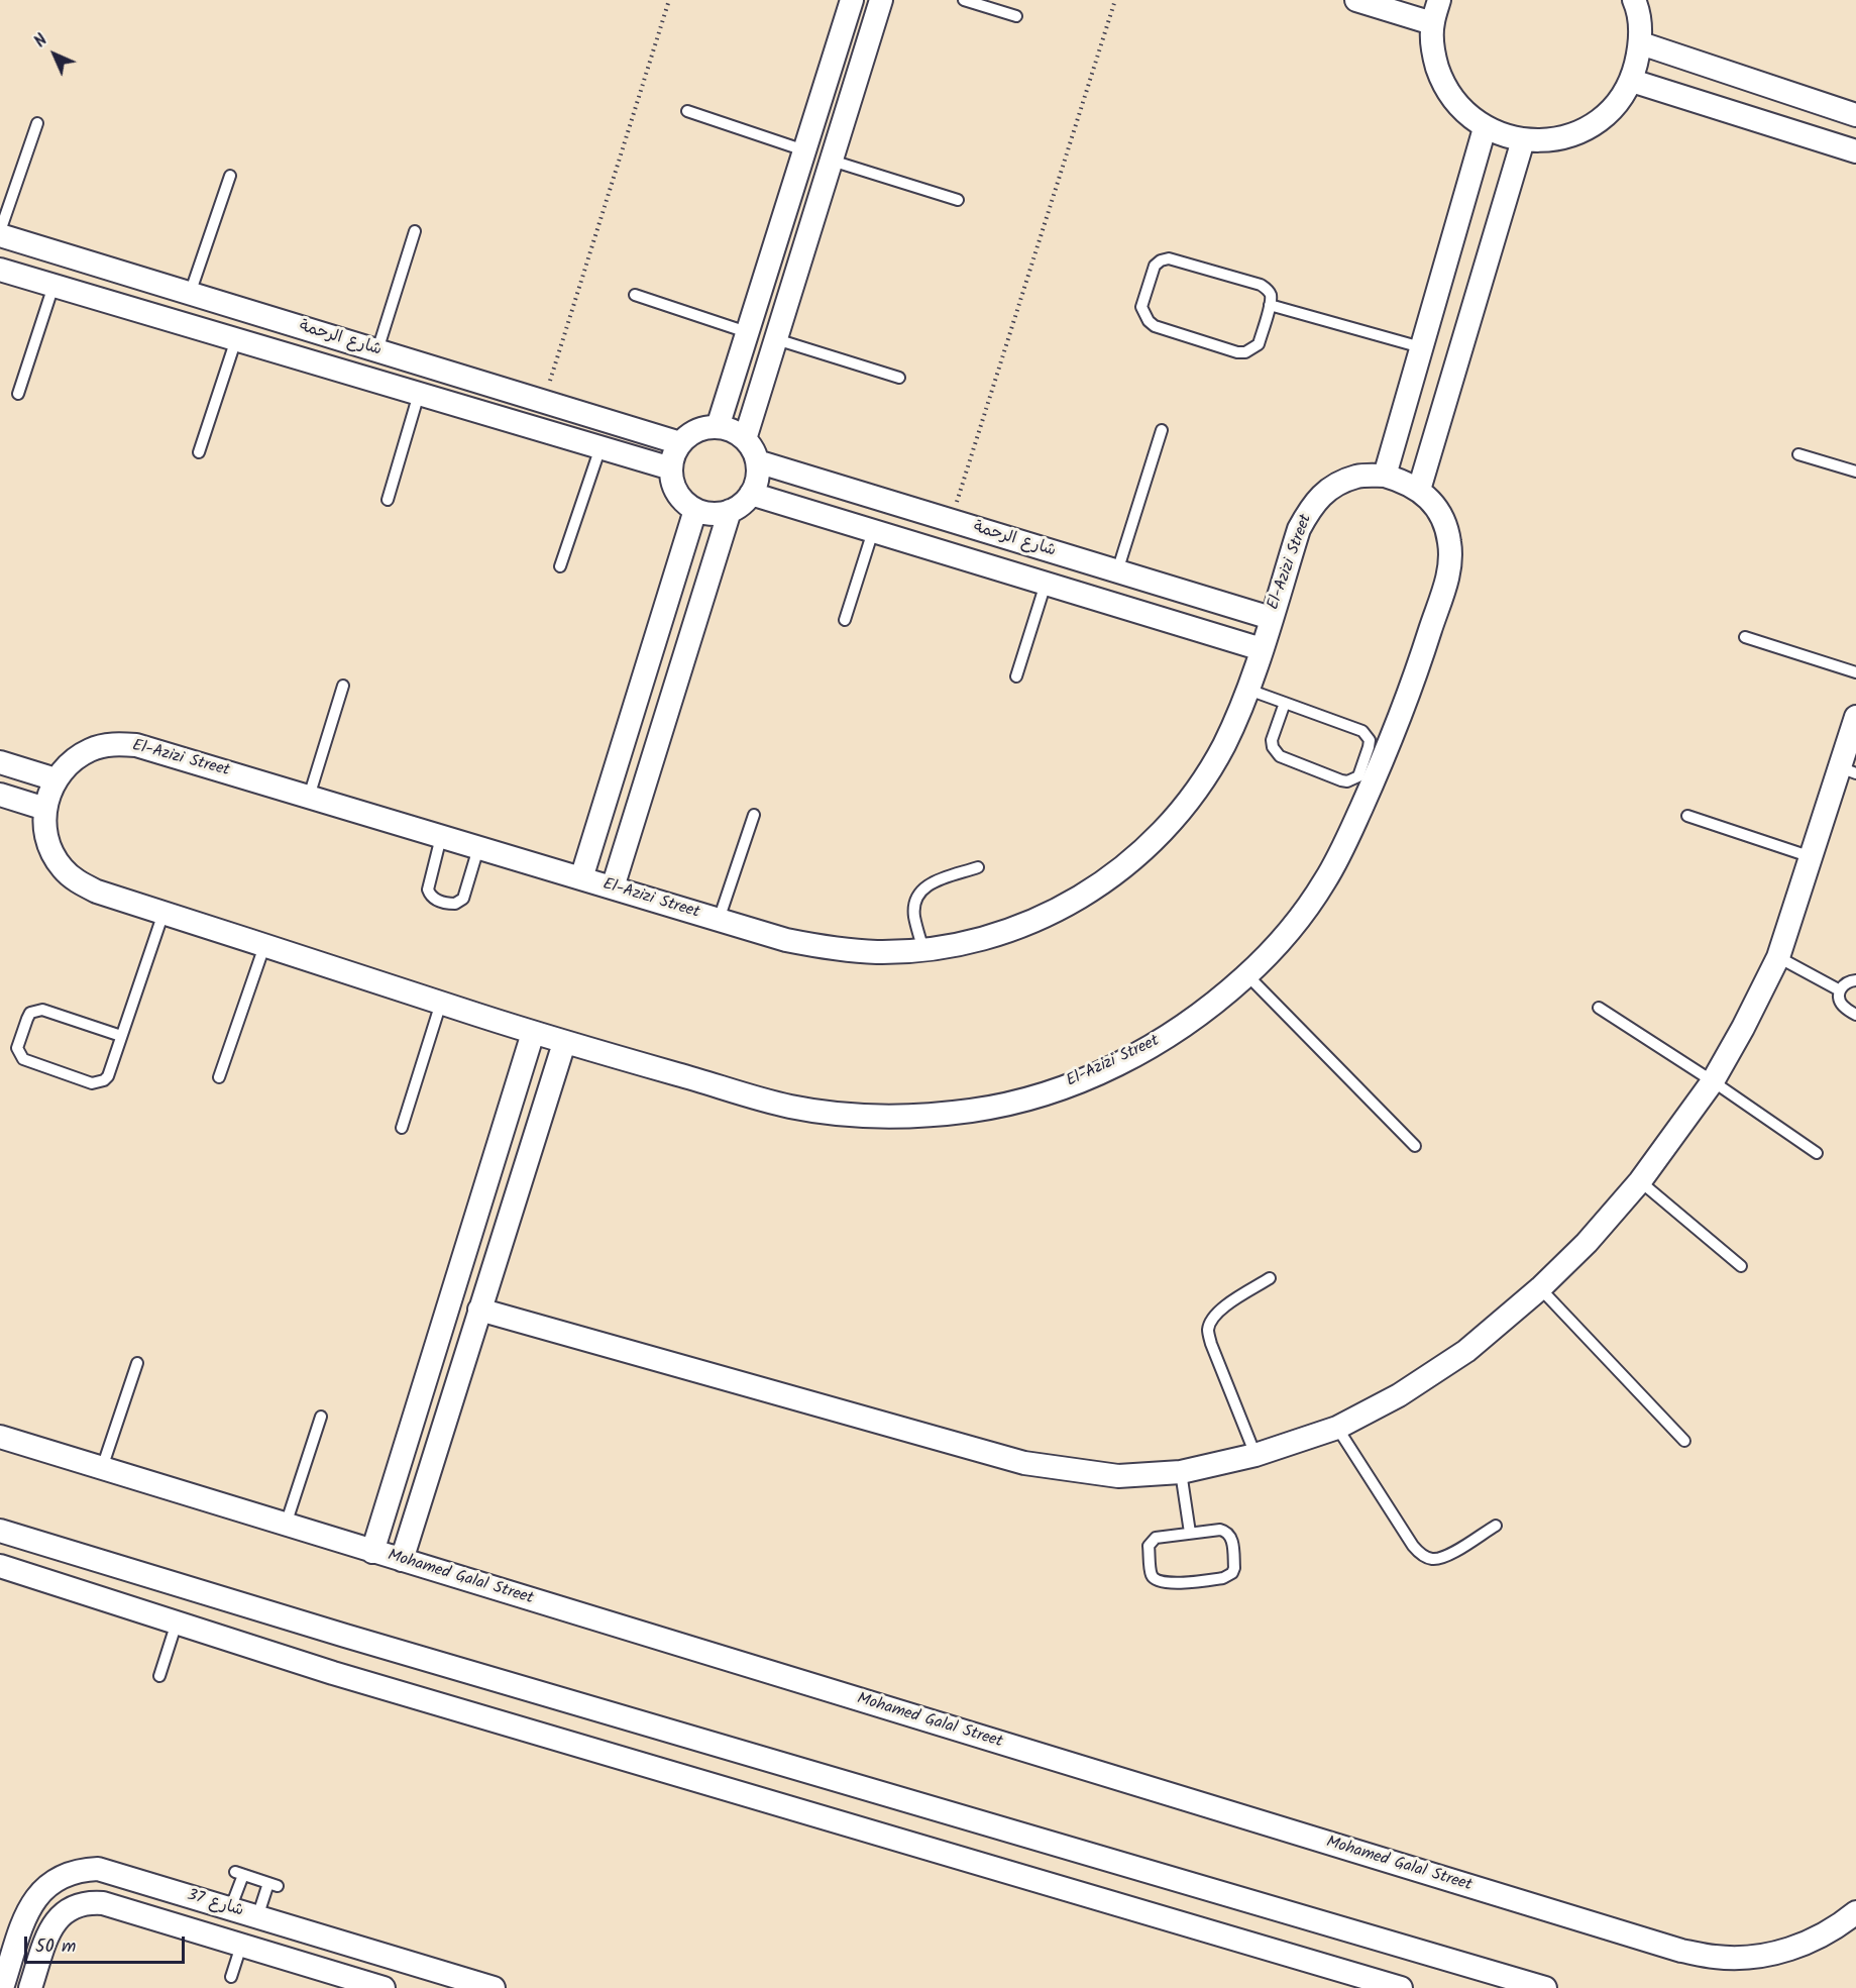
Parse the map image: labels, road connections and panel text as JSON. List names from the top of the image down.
{
  "streets": {
    "street": [
      "شارع الرحمة",
      "El-Azizi Street",
      "Mohamed Galal Street",
      "شارع 37"
    ]
  },
  "crossings": [
    ["شارع الرحمة", "El-Azizi Street"]
  ],
  "scale_bar": "50 m",
  "north": "top left"
}
